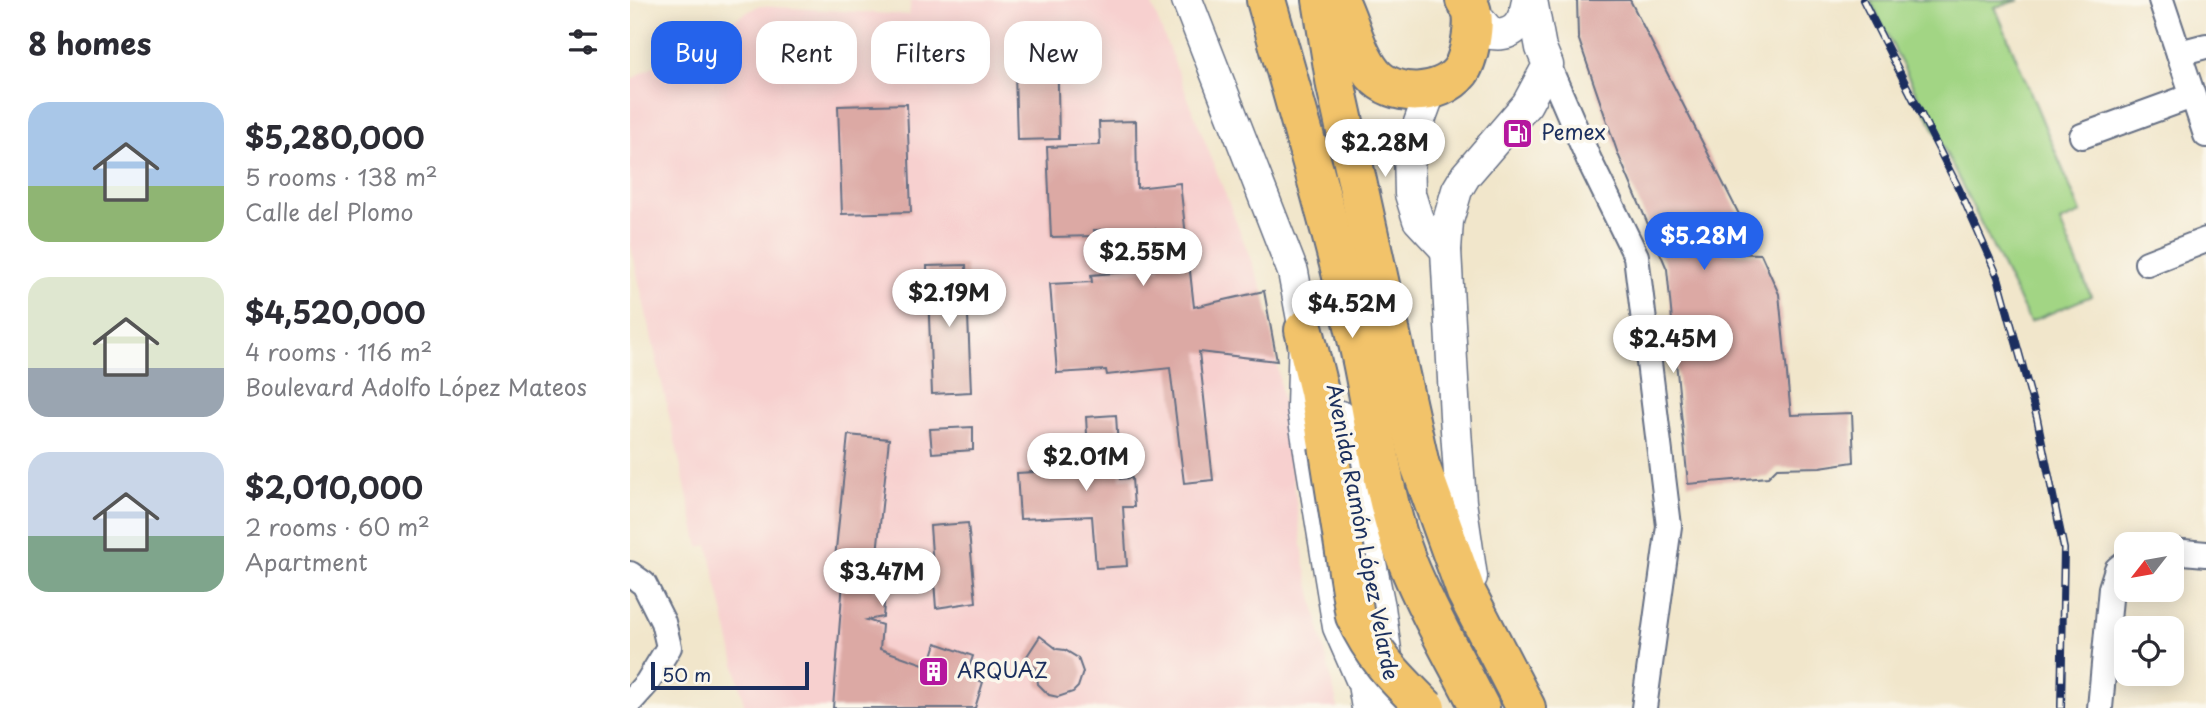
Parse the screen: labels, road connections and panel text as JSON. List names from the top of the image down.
{
  "streets": {
    "street": ["Avenida Ramón López Velarde"]
  },
  "places": {
    "fuel station": ["Pemex"],
    "building": ["ARQUAZ"]
  },
  "scale_bar": "50 m",
  "north": "bottom left",
  "page": {
    "heading": "8 homes",
    "chip": [
      "Buy",
      "Rent",
      "Filters",
      "New"
    ],
    "list": [
      {
        "name": "$5,280,000",
        "note": "5 rooms · 138 m² · Calle del Plomo"
      },
      {
        "name": "$4,520,000",
        "note": "4 rooms · 116 m² · Boulevard Adolfo López Mateos"
      },
      {
        "name": "$2,010,000",
        "note": "2 rooms · 60 m² · Apartment"
      }
    ],
    "price": [
      "$2.28M",
      "$5.28M",
      "$2.55M",
      "$2.19M",
      "$4.52M",
      "$2.45M",
      "$2.01M",
      "$3.47M"
    ],
    "scale": "50 m"
  }
}
